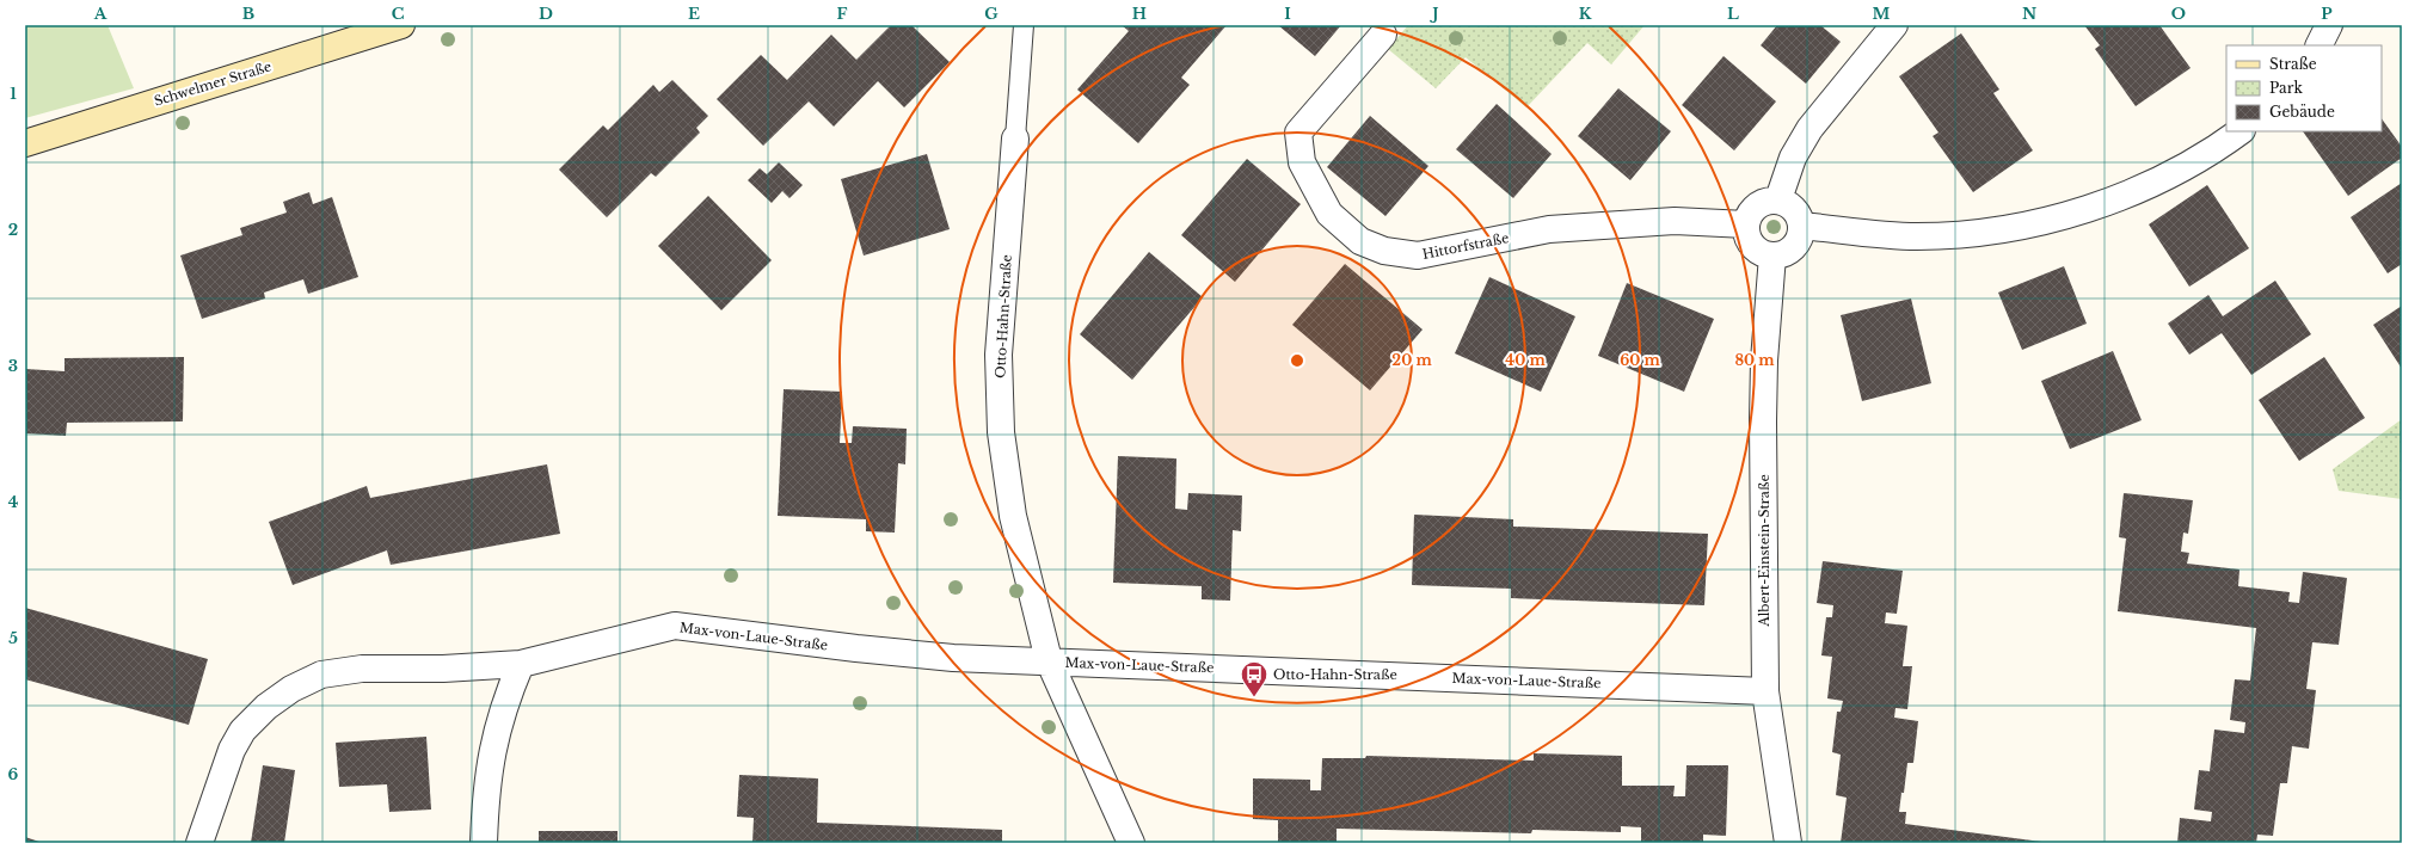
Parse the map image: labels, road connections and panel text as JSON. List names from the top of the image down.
{
  "streets": {
    "main road": ["Schwelmer Straße"],
    "street": [
      "Hittorfstraße",
      "Otto-Hahn-Straße",
      "Albert-Einstein-Straße",
      "Max-von-Laue-Straße"
    ]
  },
  "crossings": [
    ["Hittorfstraße", "Albert-Einstein-Straße"],
    ["Otto-Hahn-Straße", "Max-von-Laue-Straße"],
    ["Albert-Einstein-Straße", "Max-von-Laue-Straße"]
  ],
  "places": {
    "bus stop": ["Otto-Hahn-Straße"]
  },
  "legend": ["Straße", "Park", "Gebäude"],
  "grid": {
    "columns": [
      "A",
      "B",
      "C",
      "D",
      "E",
      "F",
      "G",
      "H",
      "I",
      "J",
      "K",
      "L",
      "M",
      "N",
      "O",
      "P"
    ],
    "rows": [
      "1",
      "2",
      "3",
      "4",
      "5",
      "6"
    ]
  },
  "rings": [
    "20 m",
    "40 m",
    "60 m",
    "80 m"
  ]
}
